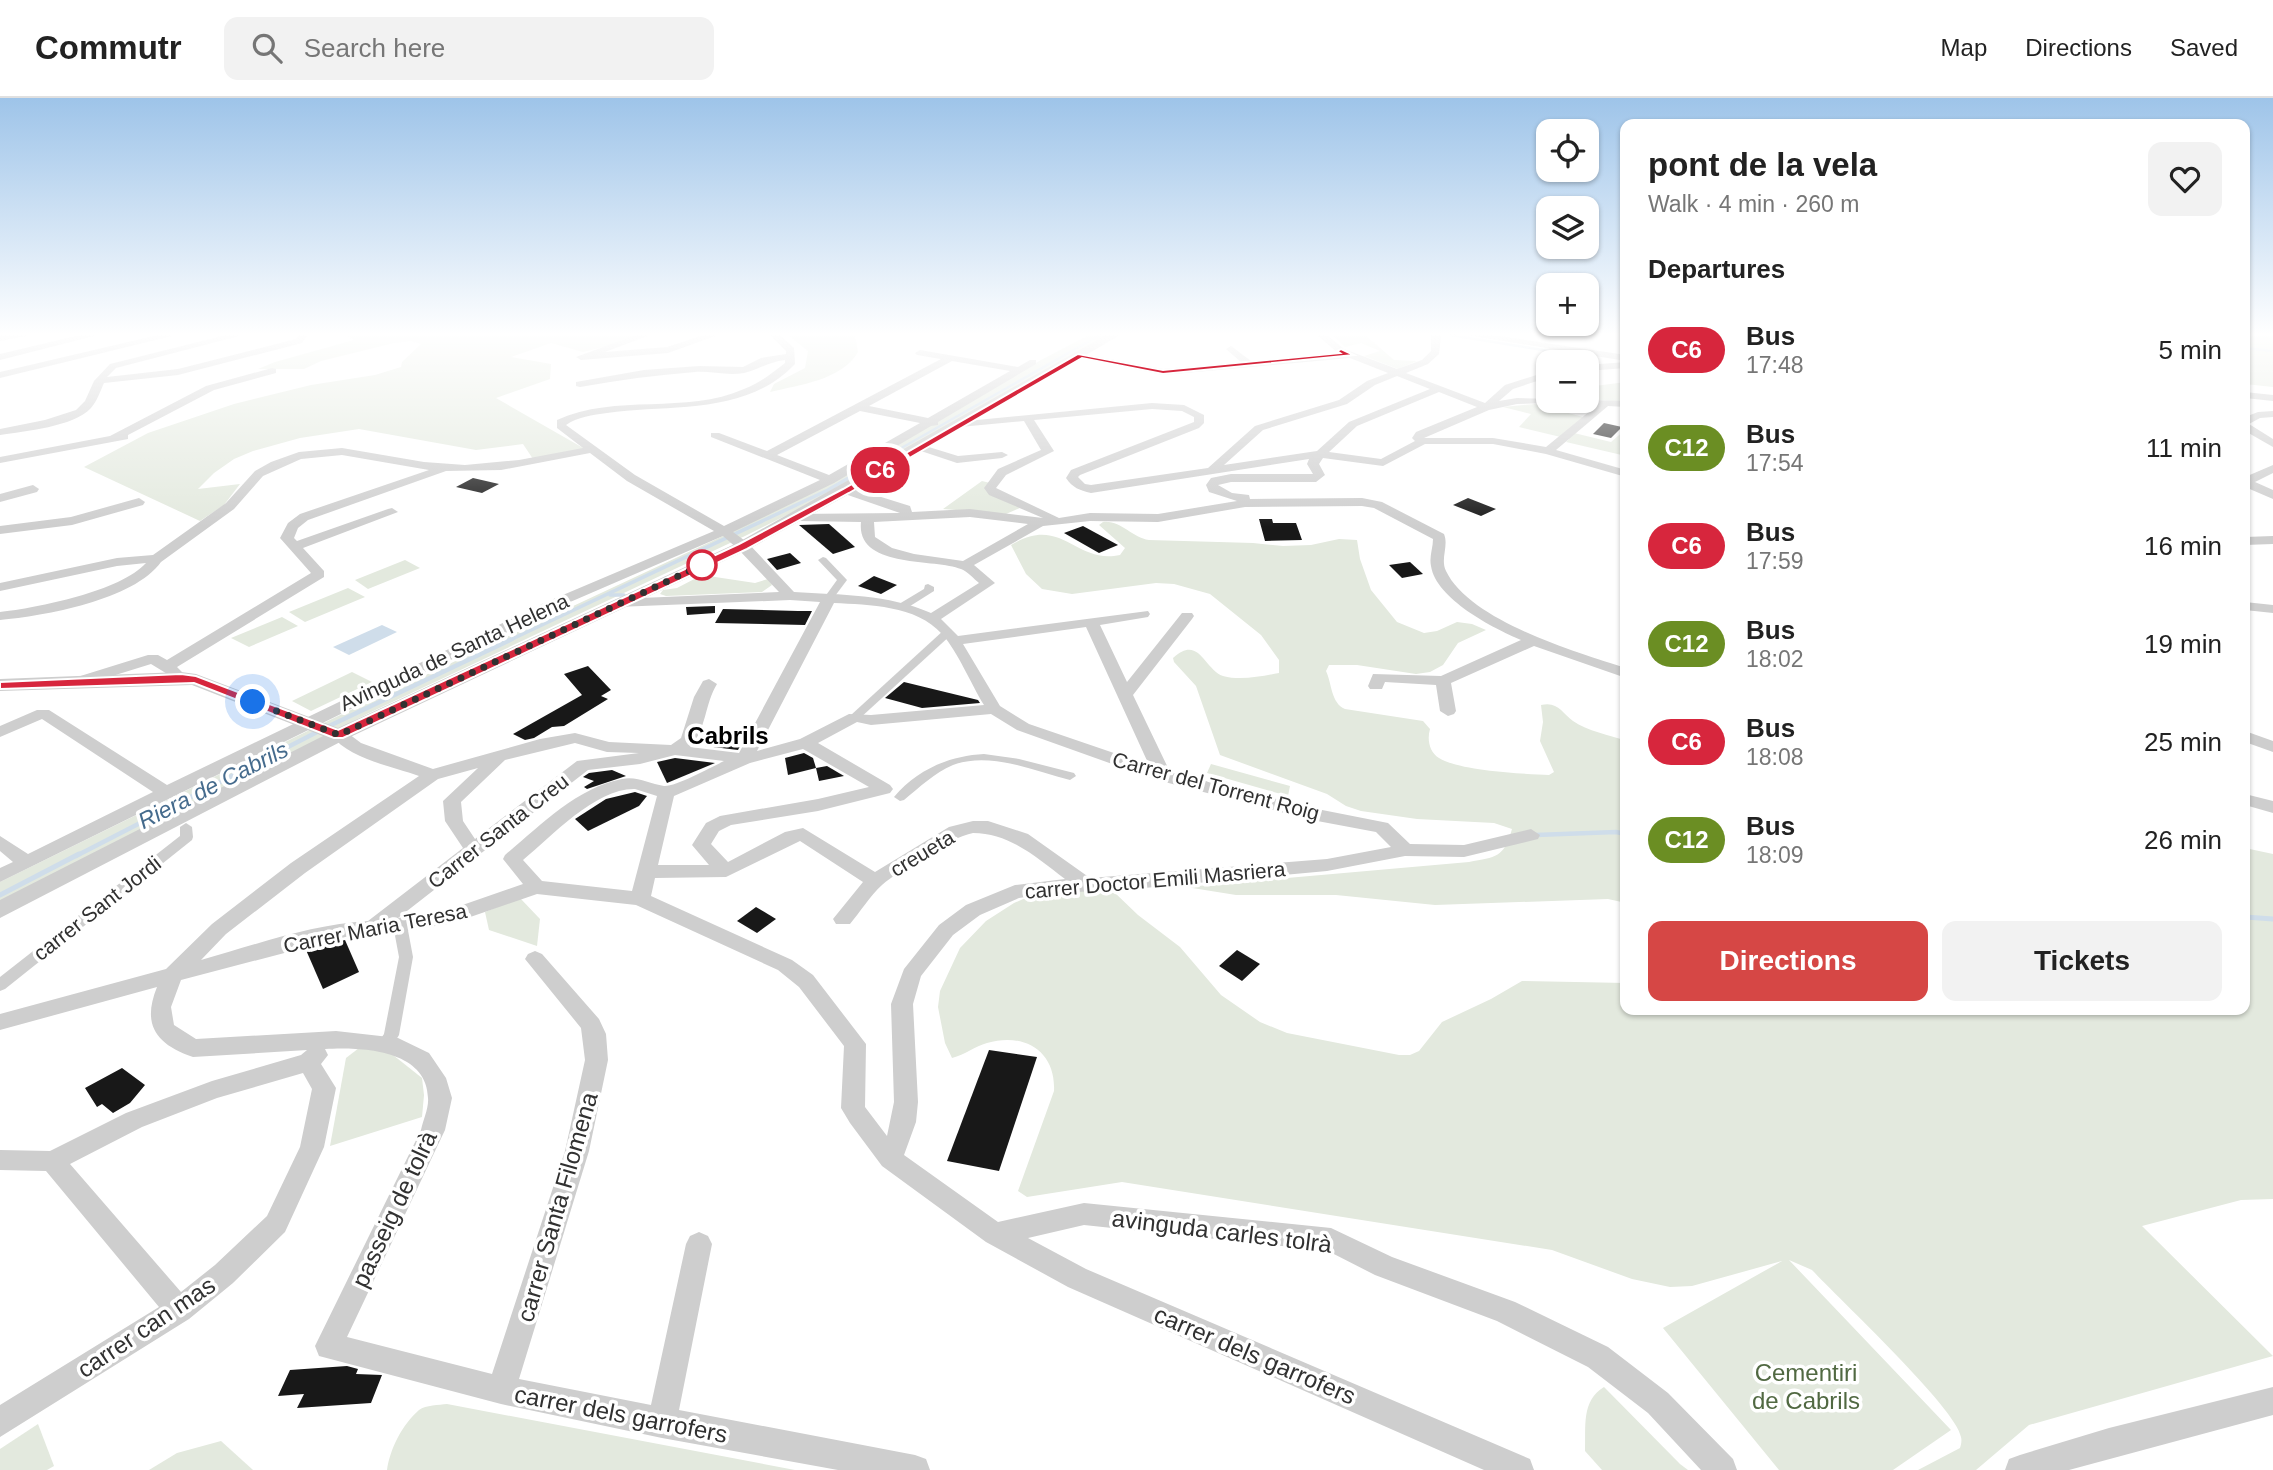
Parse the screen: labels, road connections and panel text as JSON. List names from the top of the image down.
{
  "streets": {
    "street": [
      "Avinguda de Santa Helena",
      "Carrer del Torrent Roig",
      "Carrer Santa Creu",
      "creueta",
      "carrer Doctor Emili Masriera",
      "carrer Sant Jordi",
      "Carrer Maria Teresa",
      "carrer Santa Filomena",
      "passeig de tolrà",
      "avinguda carles tolrà",
      "carrer can mas",
      "carrer dels garrofers"
    ]
  },
  "crossings": [
    ["Carrer del Torrent Roig", "carrer Doctor Emili Masriera"],
    ["Carrer Santa Creu", "Carrer Maria Teresa"],
    ["creueta", "carrer Doctor Emili Masriera"],
    ["Carrer Maria Teresa", "passeig de tolrà"],
    ["carrer Santa Filomena", "carrer dels garrofers"],
    ["passeig de tolrà", "carrer dels garrofers"],
    ["avinguda carles tolrà", "carrer dels garrofers"]
  ],
  "districts": ["Cabrils"],
  "water": ["Riera de Cabrils"],
  "parks": ["Cementiri de Cabrils"],
  "lines": ["bus line C6"],
  "page": {
    "header": "Commutr",
    "search": "Search here",
    "nav": ["Map", "Directions", "Saved"],
    "on_map": "C6",
    "map_buttons": ["+", "−"],
    "heading": [
      ["pont de la vela", "Walk · 4 min · 260 m"],
      "Departures"
    ],
    "list": [
      {
        "mark": "C6",
        "name": "Bus",
        "note": "17:48",
        "value": "5 min"
      },
      {
        "mark": "C12",
        "name": "Bus",
        "note": "17:54",
        "value": "11 min"
      },
      {
        "mark": "C6",
        "name": "Bus",
        "note": "17:59",
        "value": "16 min"
      },
      {
        "mark": "C12",
        "name": "Bus",
        "note": "18:02",
        "value": "19 min"
      },
      {
        "mark": "C6",
        "name": "Bus",
        "note": "18:08",
        "value": "25 min"
      },
      {
        "mark": "C12",
        "name": "Bus",
        "note": "18:09",
        "value": "26 min"
      }
    ],
    "buttons": ["Directions", "Tickets"]
  }
}
